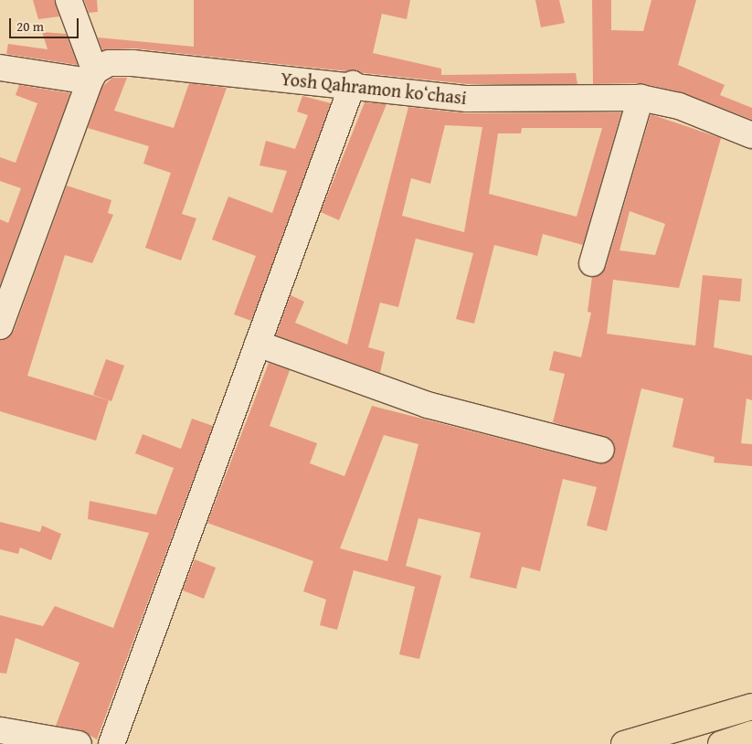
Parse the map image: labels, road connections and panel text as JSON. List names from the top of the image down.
{
  "streets": {
    "street": ["Yosh Qahramon koʻchasi"]
  },
  "scale_bar": "20 m"
}
